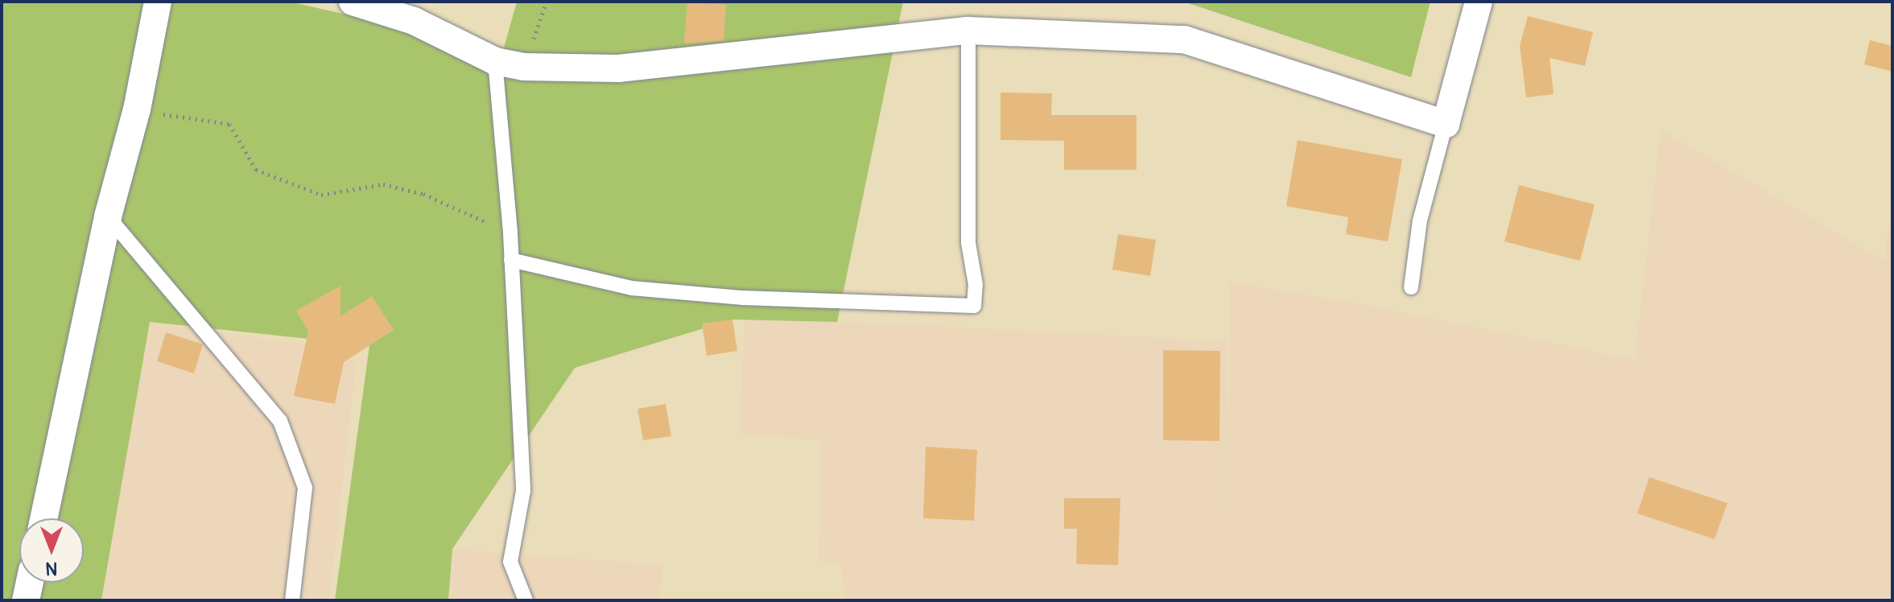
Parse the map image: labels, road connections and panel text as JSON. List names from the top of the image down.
{
  "north": "bottom"
}
